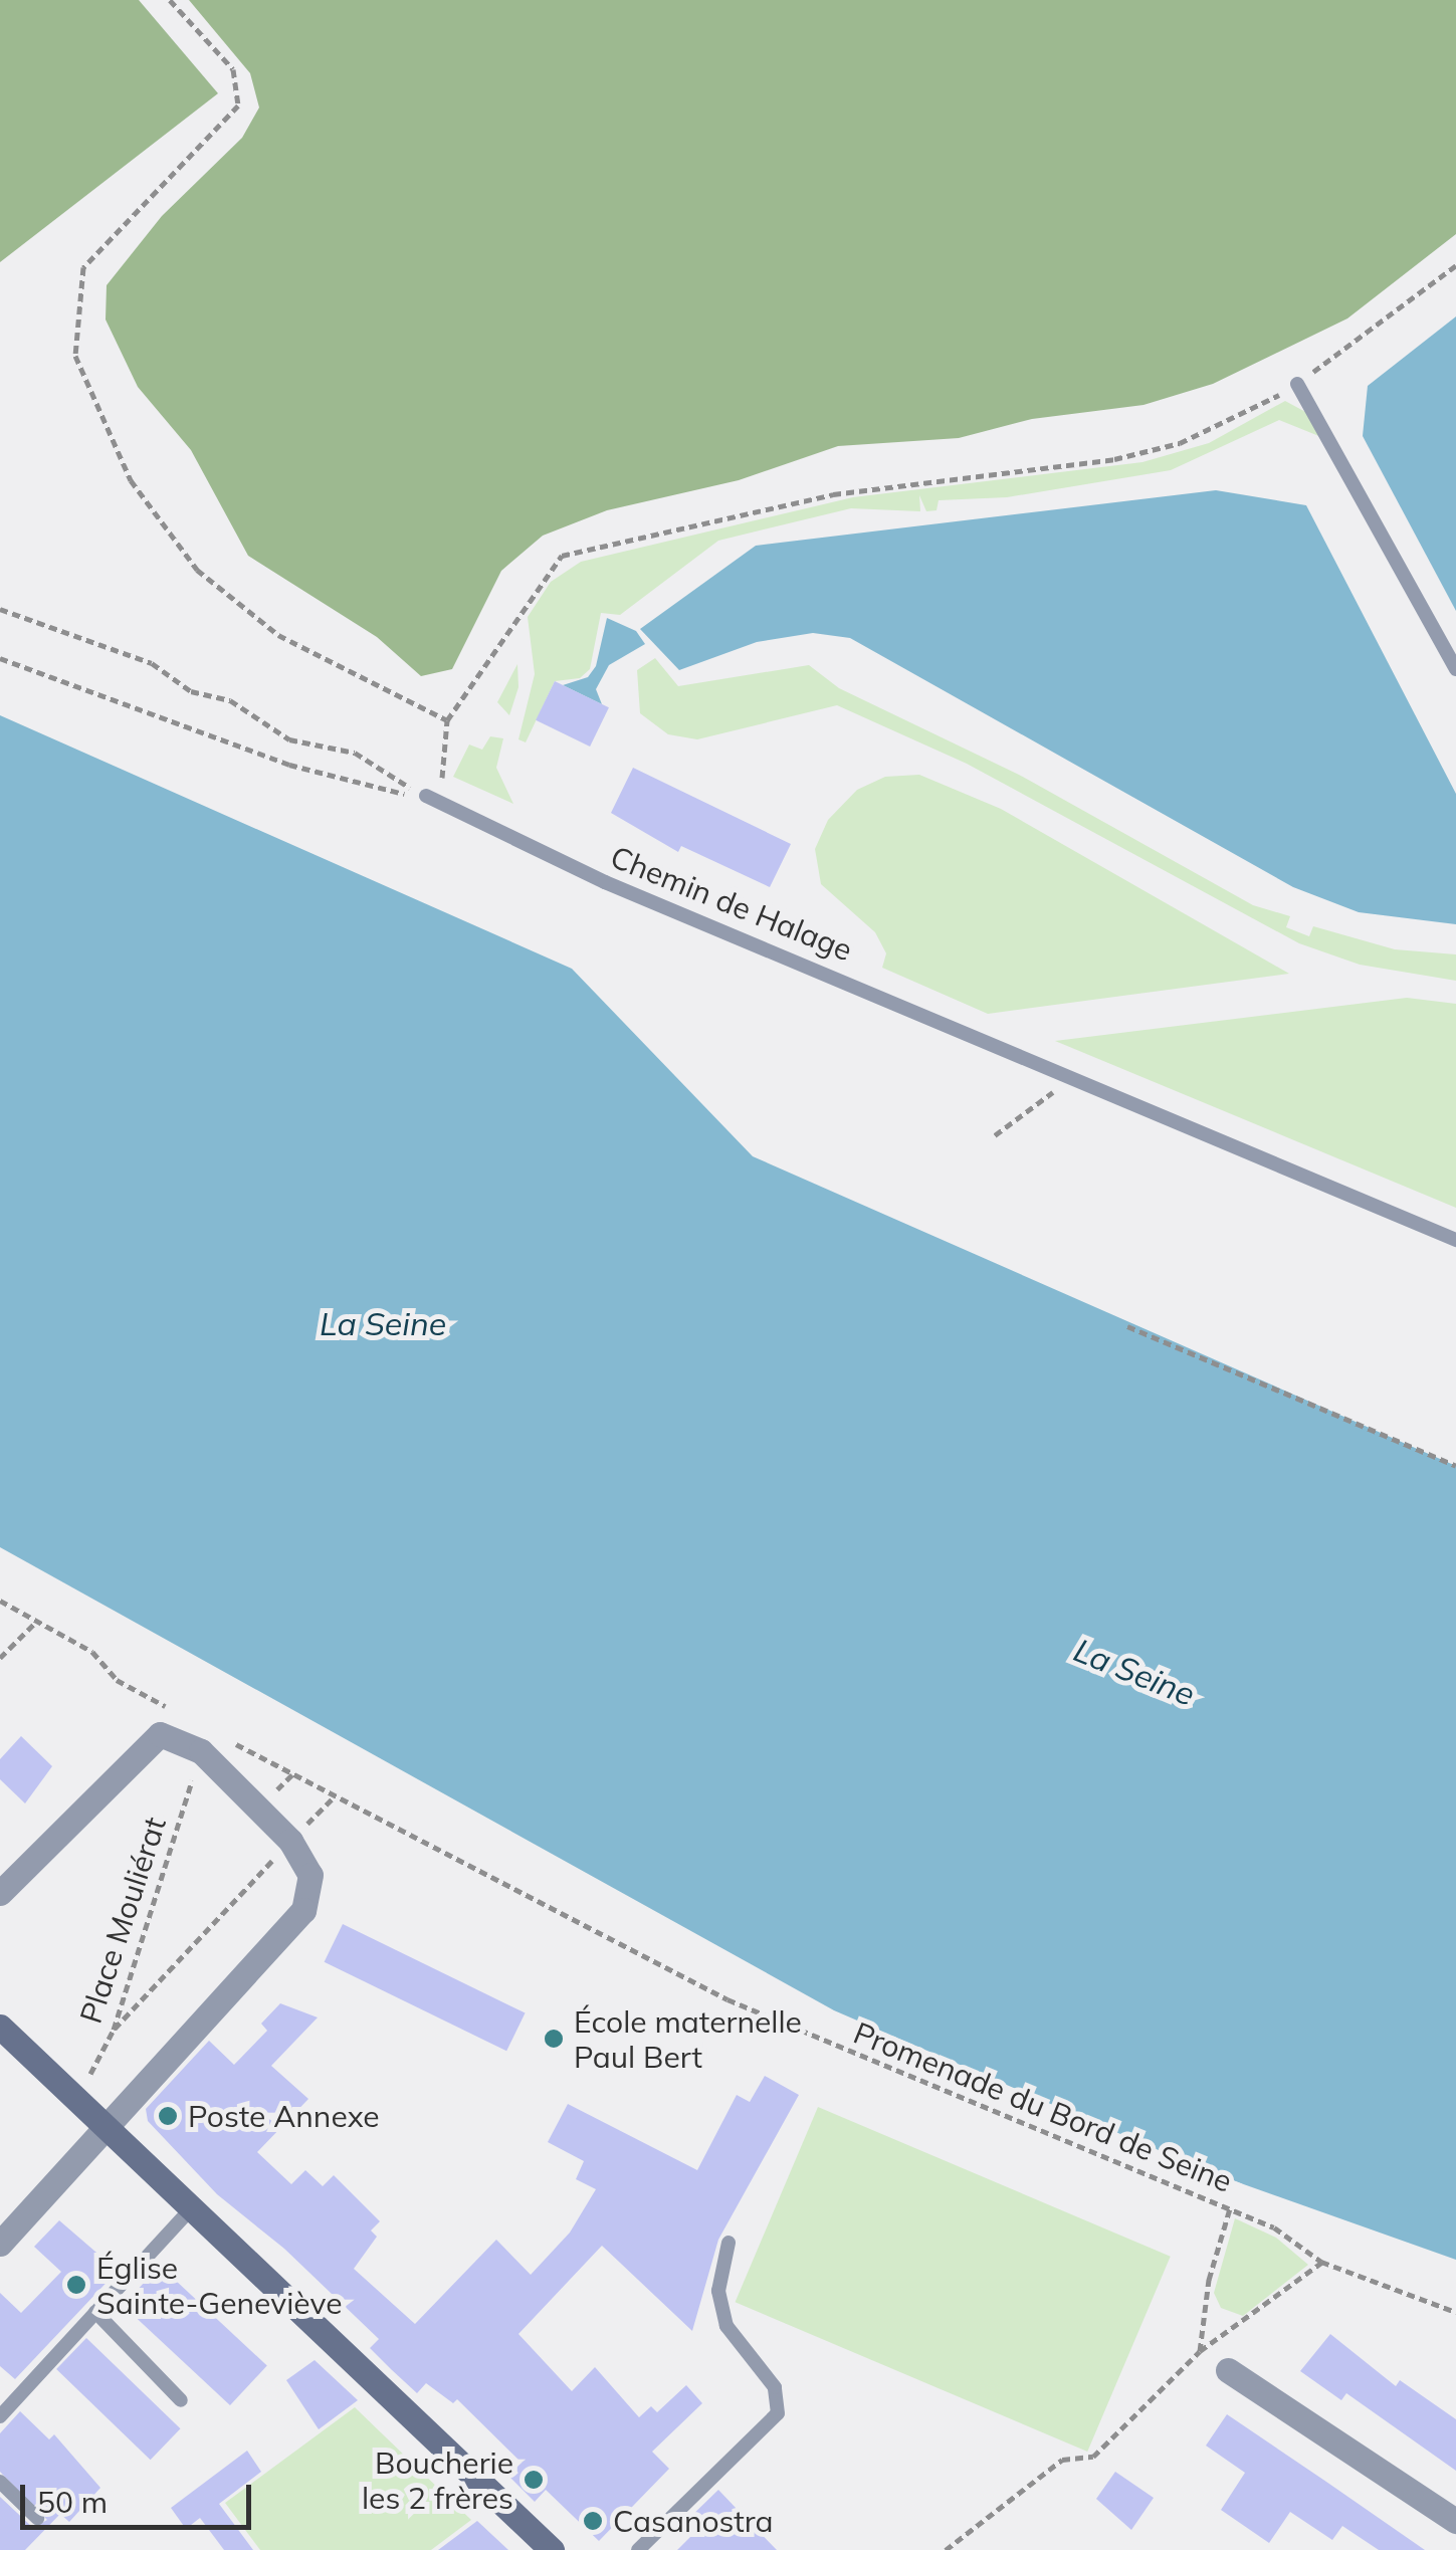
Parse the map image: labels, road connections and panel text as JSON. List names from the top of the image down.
{
  "streets": {
    "lane": ["Chemin de Halage"],
    "path": ["Place Mouliérat", "Promenade du Bord de Seine"]
  },
  "water": ["La Seine"],
  "places": [
    "École maternelle Paul Bert",
    "Poste Annexe",
    "Église Sainte-Geneviève",
    "Boucherie les 2 frères",
    "Casanostra"
  ],
  "scale_bar": "50 m"
}
